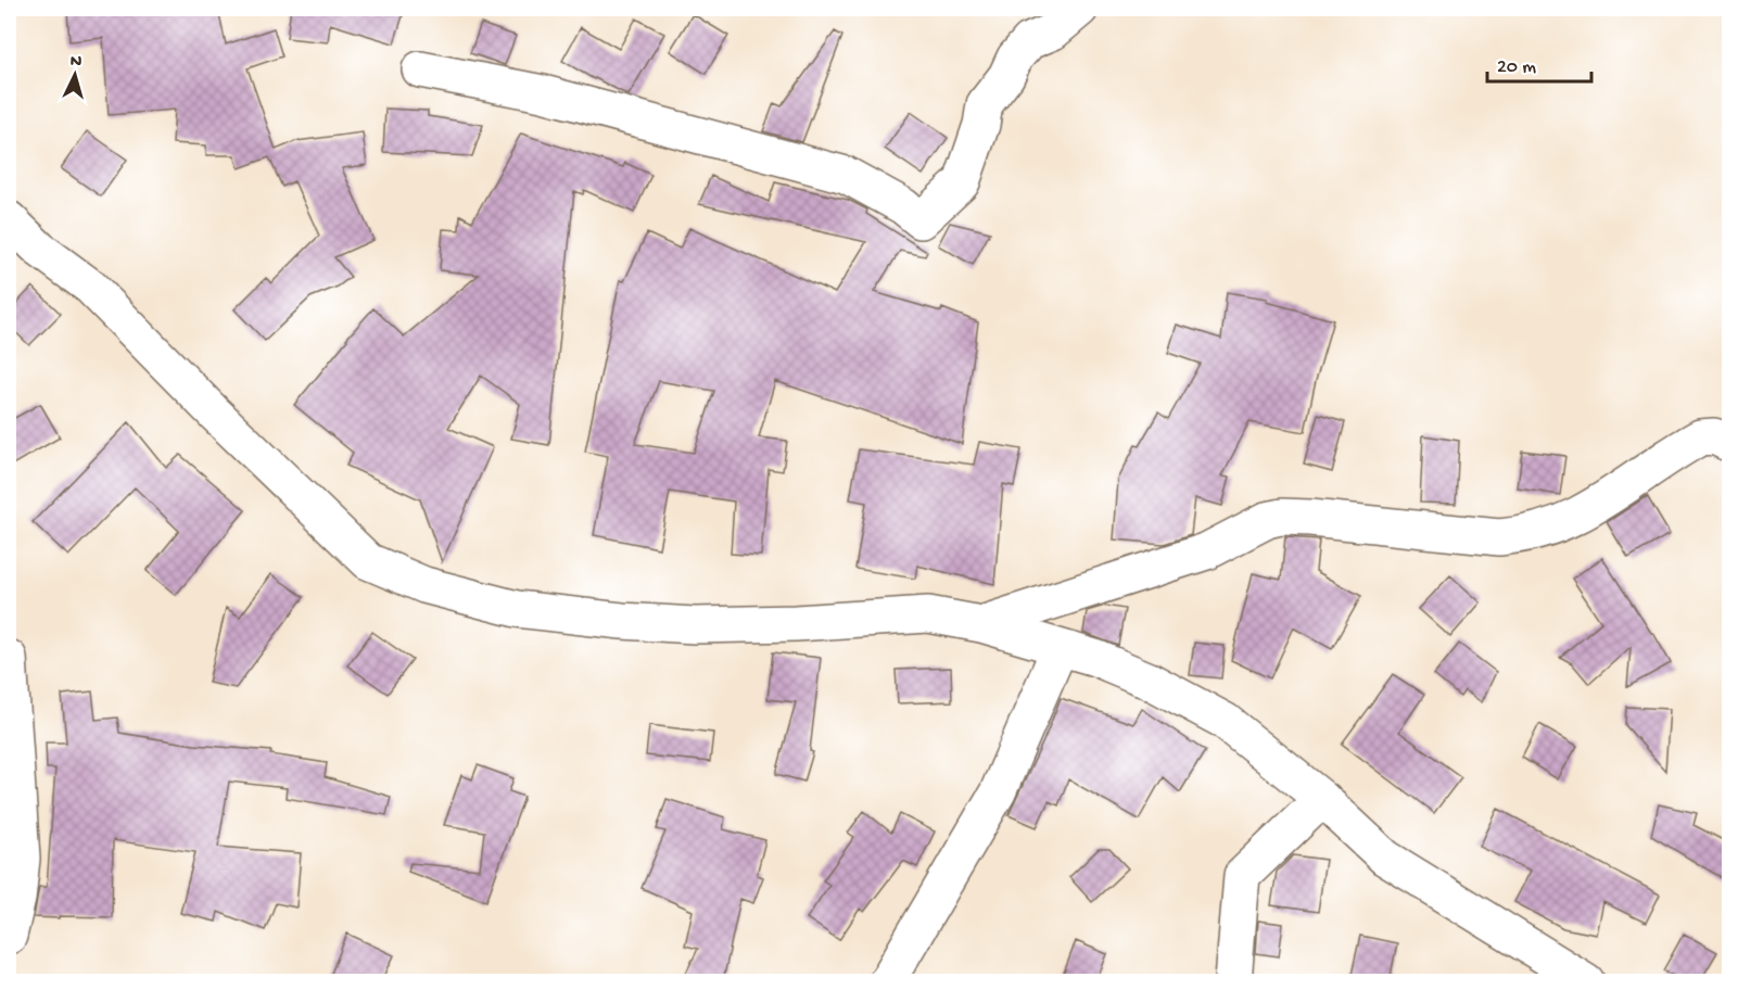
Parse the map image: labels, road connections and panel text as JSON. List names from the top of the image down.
{
  "scale_bar": "20 m",
  "north": "top"
}
